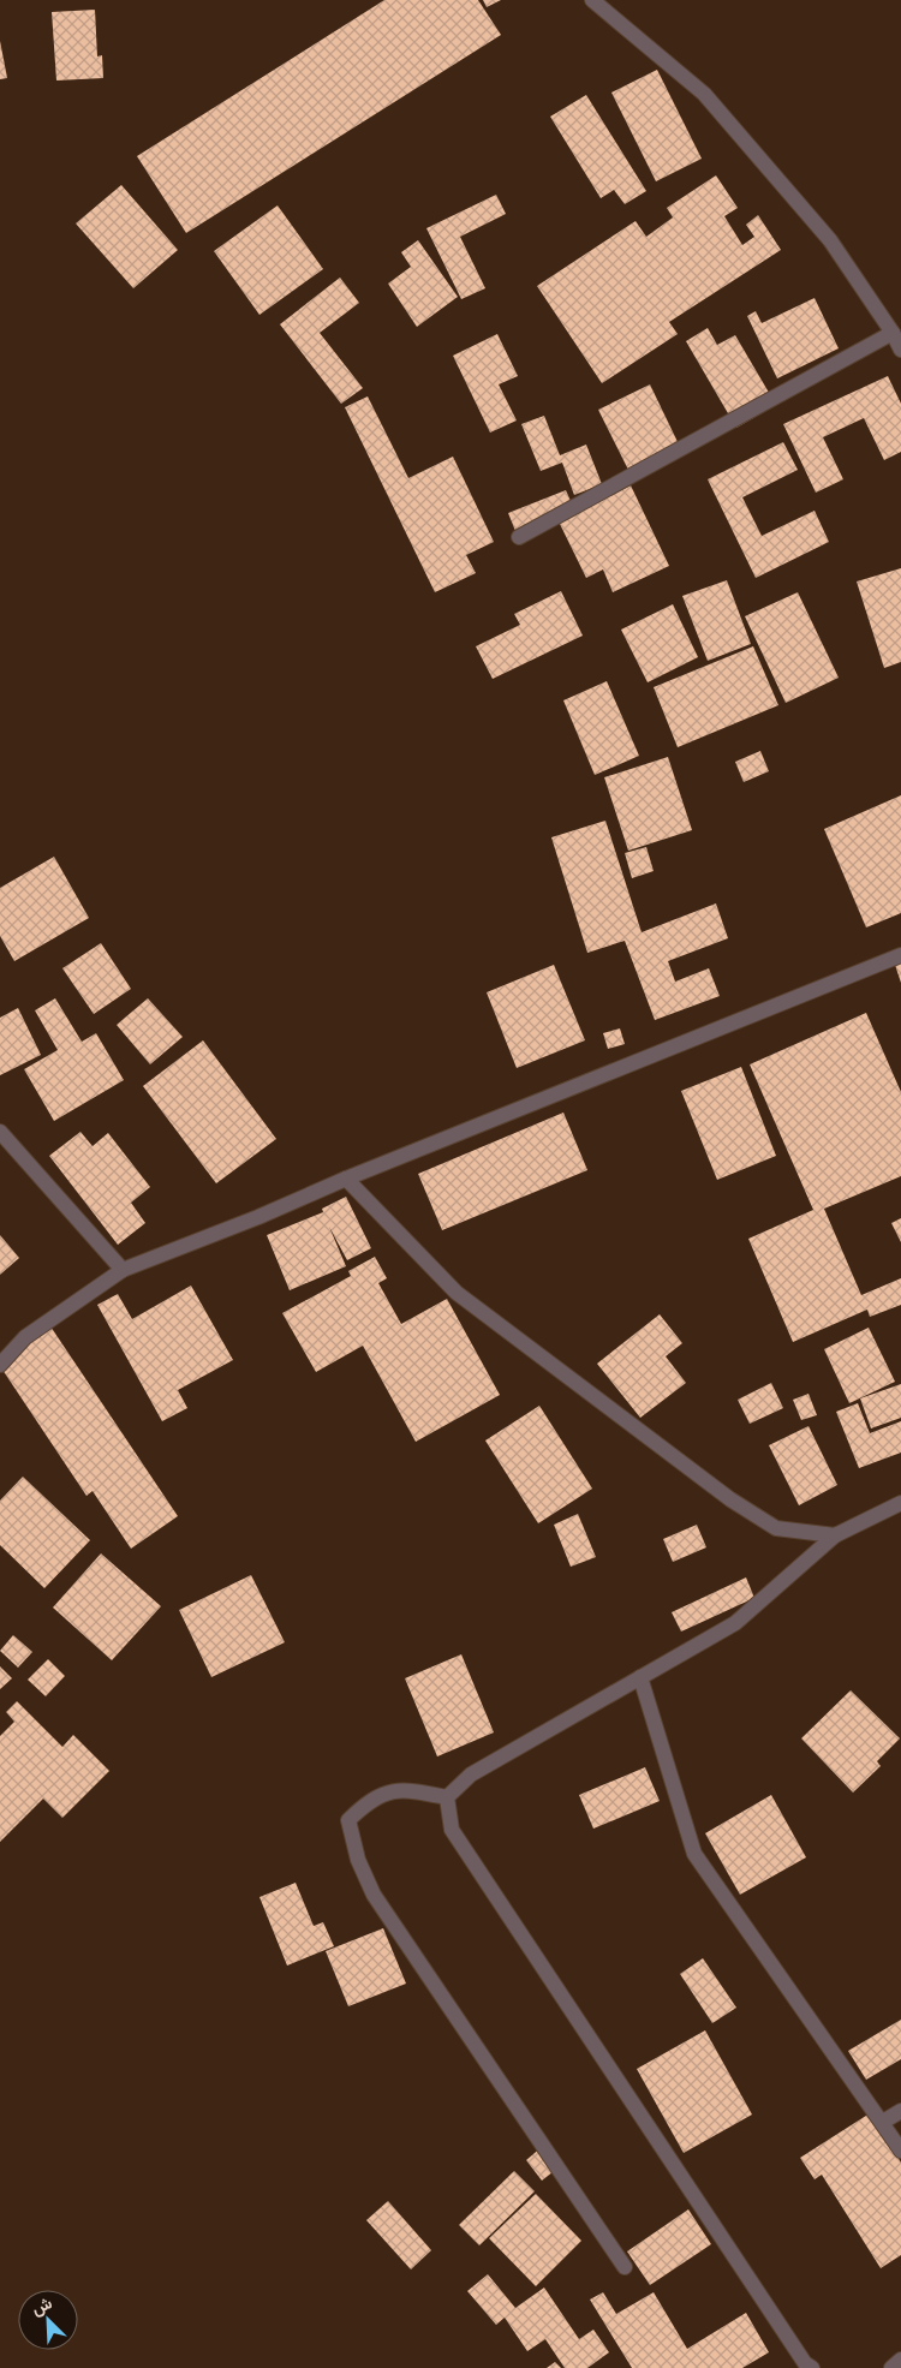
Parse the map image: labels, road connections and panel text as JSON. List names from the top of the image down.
{
  "north": "top left"
}
